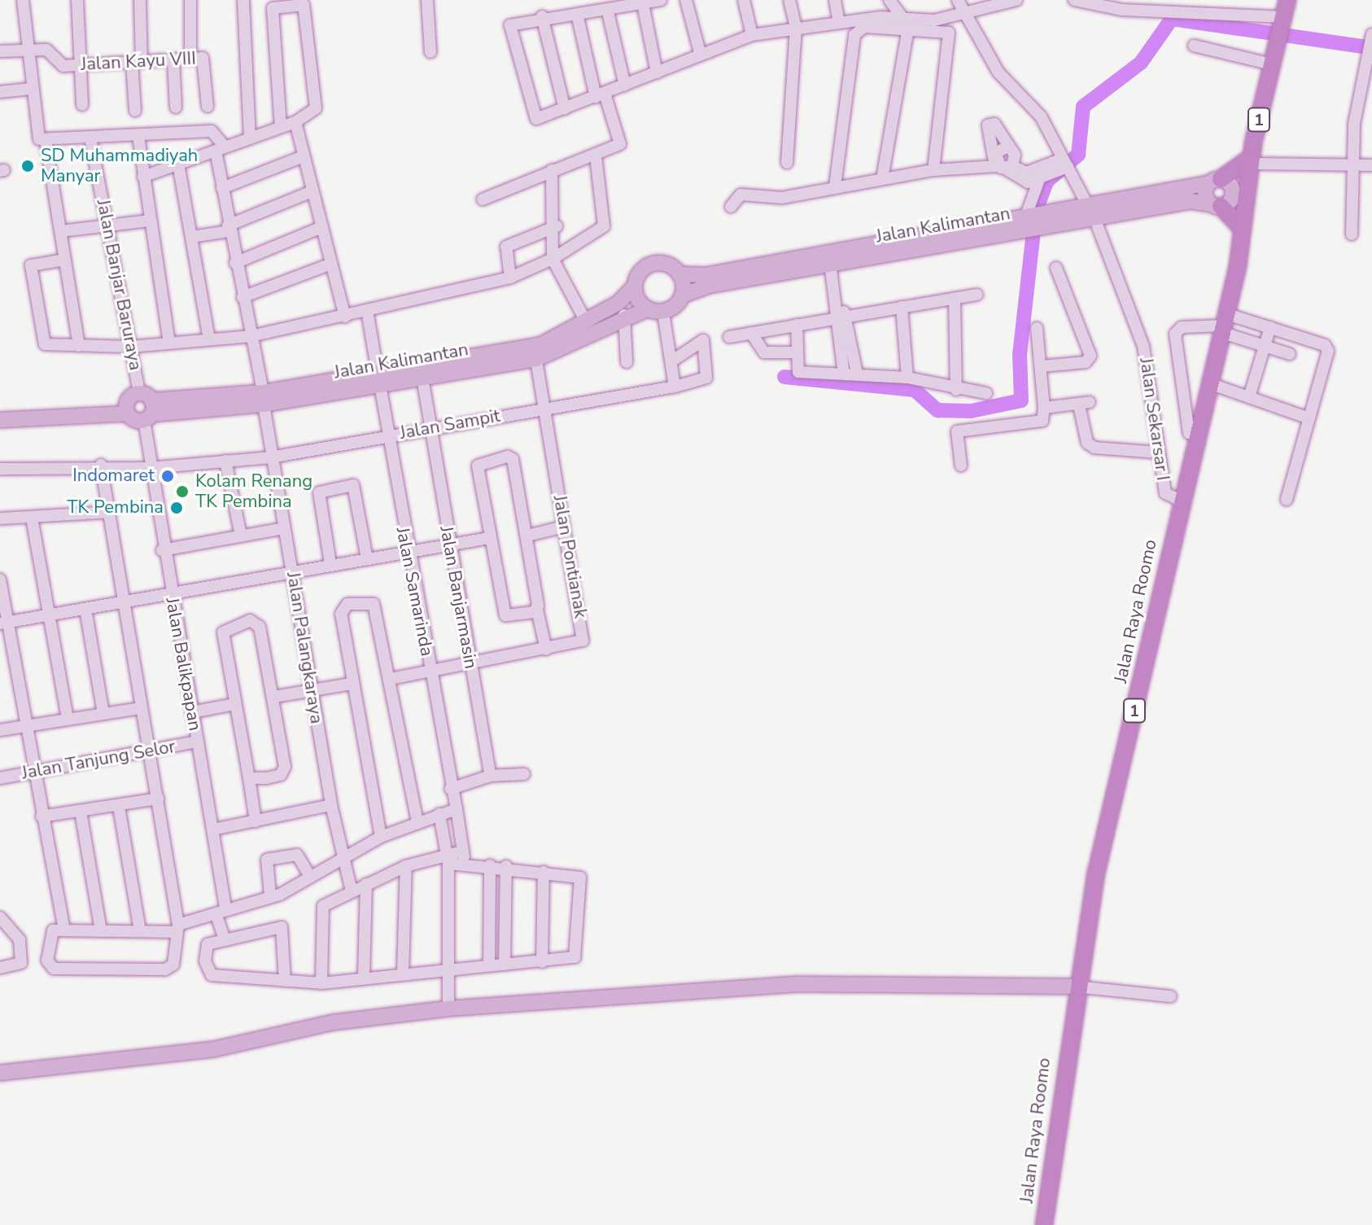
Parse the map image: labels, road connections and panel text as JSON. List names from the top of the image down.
{
  "streets": {
    "highway": ["1", "Jalan Raya Roomo"],
    "main road": ["Jalan Kalimantan"],
    "street": [
      "Jalan Kayu VIII",
      "Jalan Banjar Baruraya",
      "Jalan Sekarsar I",
      "Jalan Sampit",
      "Jalan Pontianak",
      "Jalan Samarinda",
      "Jalan Banjarmasin",
      "Jalan Palangkaraya",
      "Jalan Balikpapan",
      "Jalan Tanjung Selor"
    ]
  },
  "crossings": [
    ["1", "Jalan Kalimantan"],
    ["1", "Jalan Raya Roomo"],
    ["Jalan Kalimantan", "Jalan Banjar Baruraya"],
    ["Jalan Kalimantan", "Jalan Sekarsar I"],
    ["Jalan Kalimantan", "Jalan Pontianak"],
    ["Jalan Kalimantan", "Jalan Samarinda"],
    ["Jalan Kalimantan", "Jalan Banjarmasin"],
    ["Jalan Kalimantan", "Jalan Raya Roomo"],
    ["Jalan Kalimantan", "Jalan Palangkaraya"],
    ["Jalan Kalimantan", "Jalan Balikpapan"],
    ["Jalan Banjar Baruraya", "Jalan Balikpapan"],
    ["Jalan Sekarsar I", "Jalan Raya Roomo"],
    ["Jalan Sampit", "Jalan Pontianak"],
    ["Jalan Sampit", "Jalan Samarinda"],
    ["Jalan Sampit", "Jalan Banjarmasin"],
    ["Jalan Sampit", "Jalan Palangkaraya"],
    ["Jalan Sampit", "Jalan Balikpapan"],
    ["Jalan Pontianak", "Jalan Samarinda"],
    ["Jalan Pontianak", "Jalan Banjarmasin"],
    ["Jalan Balikpapan", "Jalan Tanjung Selor"]
  ],
  "places": [
    "SD Muhammadiyah Manyar",
    "Indomaret",
    "Kolam Renang TK Pembina",
    "TK Pembina"
  ]
}
